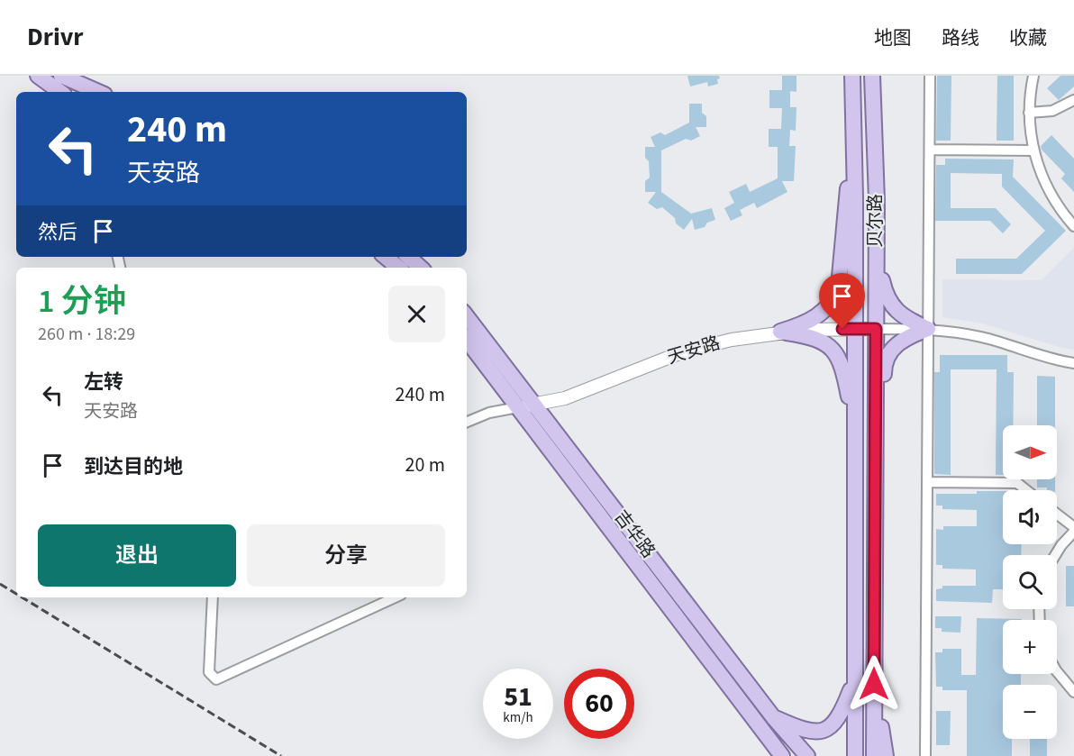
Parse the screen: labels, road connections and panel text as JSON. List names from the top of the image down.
{
  "streets": {
    "main road": ["贝尔路", "吉华路"],
    "street": ["天安路"]
  },
  "crossings": [
    ["贝尔路", "天安路"],
    ["天安路", "吉华路"]
  ],
  "north": "right",
  "page": {
    "header": "Drivr",
    "nav": ["地图", "路线", "收藏"],
    "turn": ["240 m", "天安路"],
    "then": "然后",
    "heading": ["1 分钟", "260 m · 18:29"],
    "list": [
      {
        "name": "左转",
        "note": "天安路",
        "value": "240 m"
      },
      {
        "name": "到达目的地",
        "value": "20 m"
      }
    ],
    "map_buttons": ["+", "−"],
    "buttons": ["退出", "分享"],
    "speed": "51 km/h",
    "limit": "60"
  }
}
